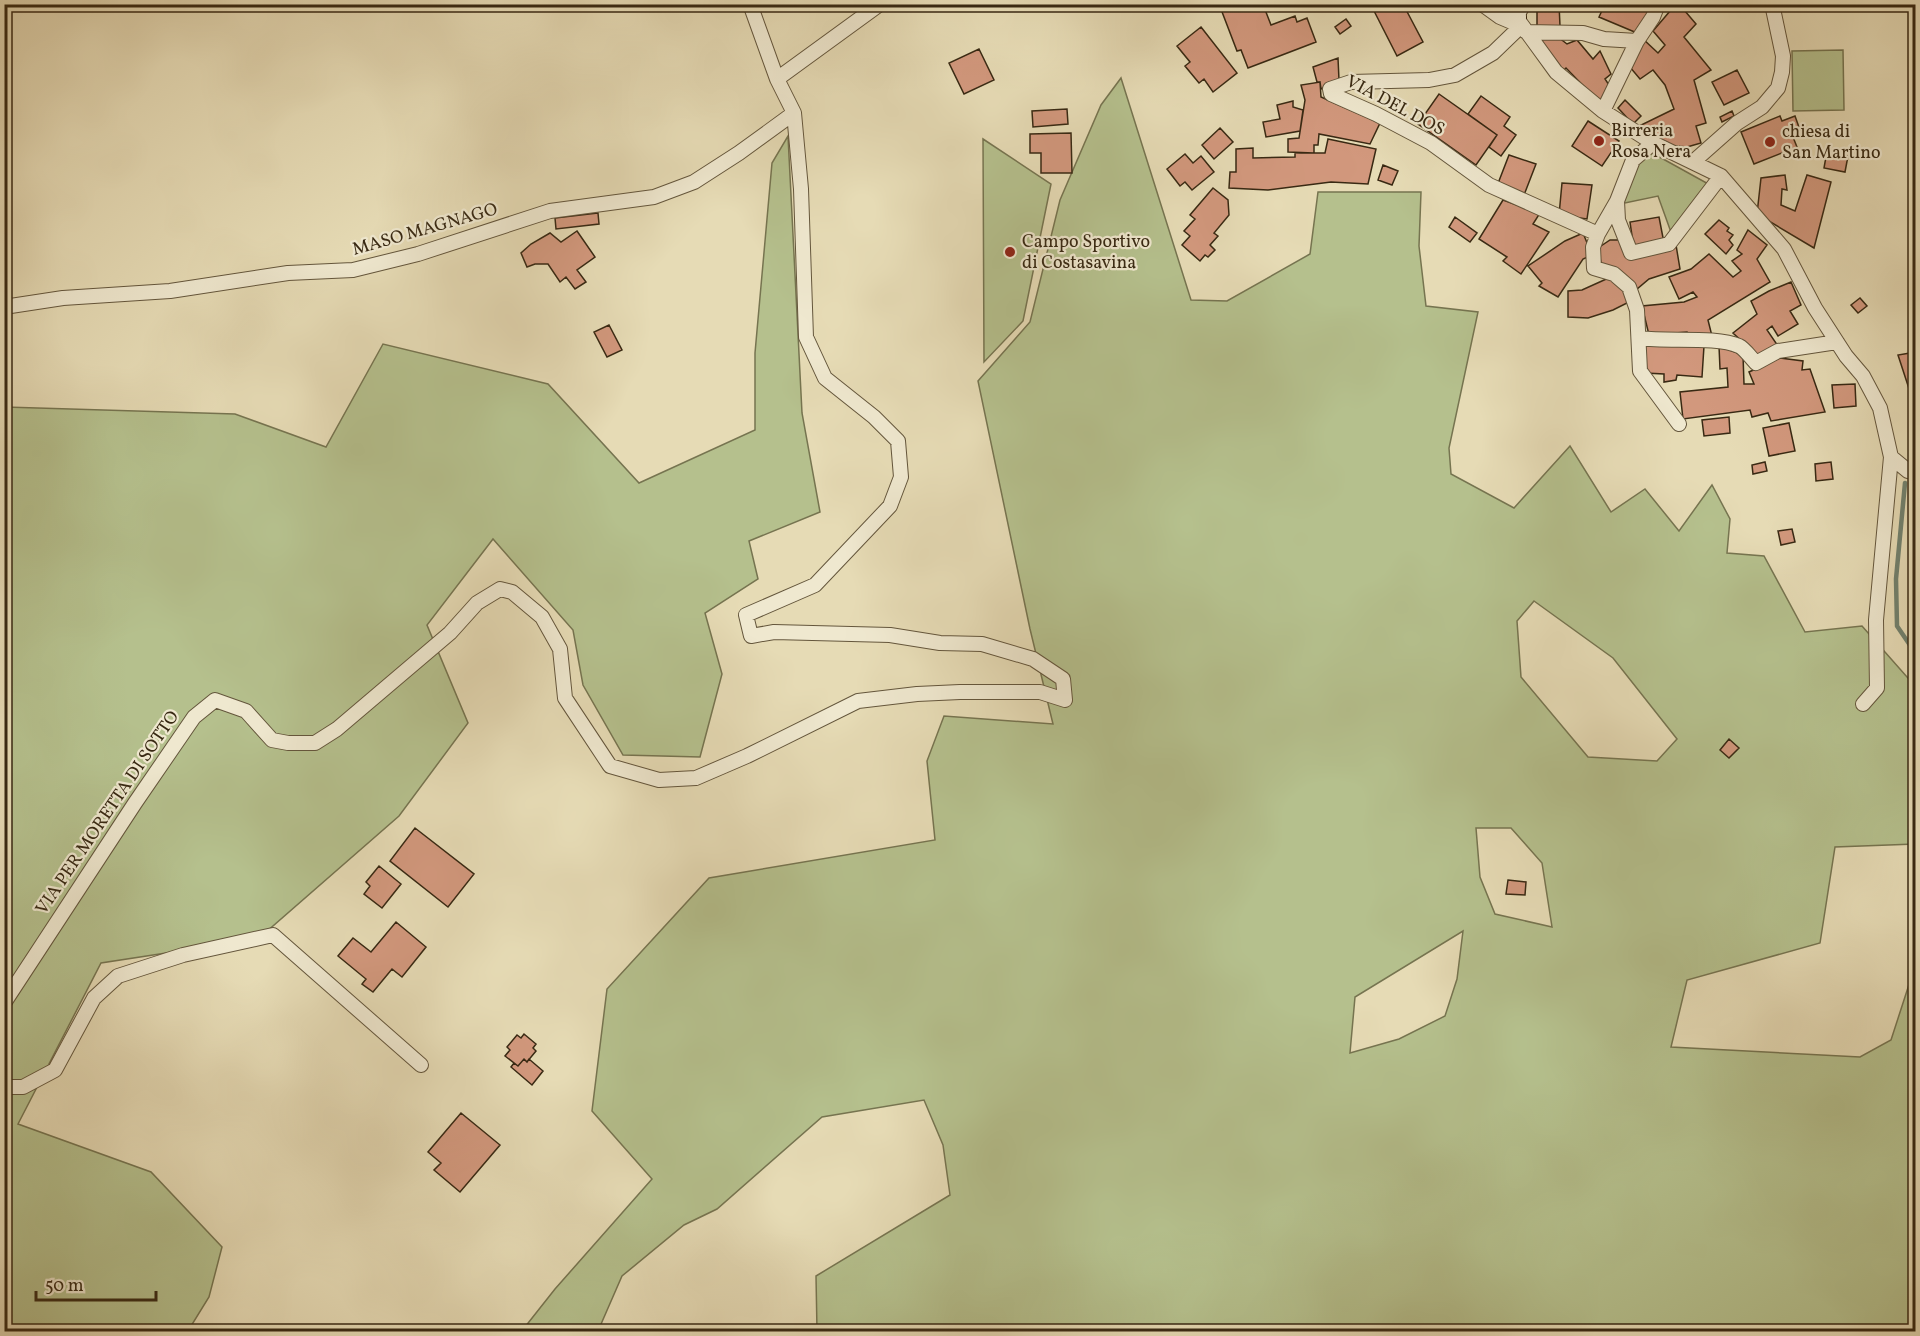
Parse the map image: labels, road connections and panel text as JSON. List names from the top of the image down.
{
  "streets": {
    "street": ["VIA DEL DOS", "MASO MAGNAGO", "VIA PER MORETTA DI SOTTO"]
  },
  "crossings": [
    ["MASO MAGNAGO", "VIA PER MORETTA DI SOTTO"]
  ],
  "places": ["Birreria Rosa Nera", "chiesa di San Martino", "Campo Sportivo di Costasavina"],
  "scale_bar": "50 m"
}
